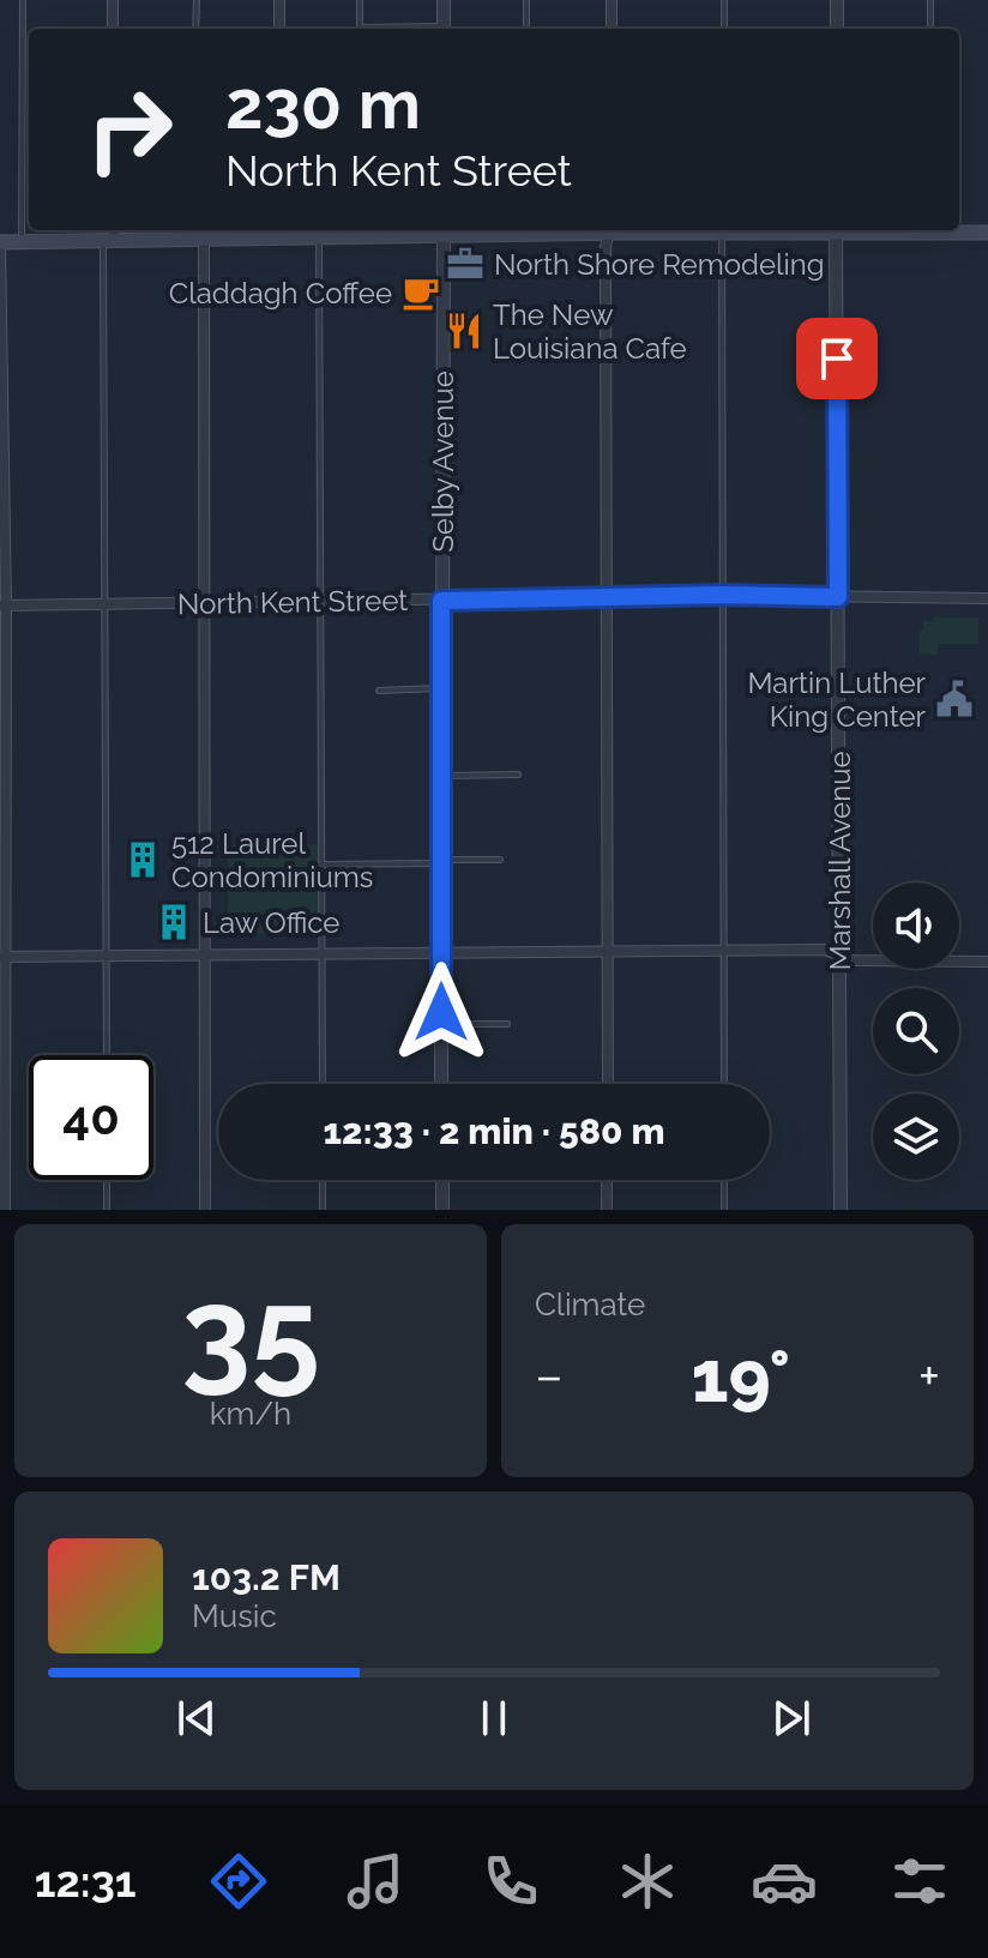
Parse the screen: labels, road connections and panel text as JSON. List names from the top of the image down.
{
  "streets": {
    "street": ["Selby Avenue", "North Kent Street", "Marshall Avenue"]
  },
  "crossings": [
    ["Selby Avenue", "North Kent Street"],
    ["North Kent Street", "Marshall Avenue"]
  ],
  "places": {
    "office": ["North Shore Remodeling"],
    "cafe": ["Claddagh Coffee"],
    "restaurant": ["The New Louisiana Cafe"],
    "public building": ["Martin Luther King Center"],
    "building": ["512 Laurel Condominiums", "Law Office"]
  },
  "page": {
    "turn": ["230 m", "North Kent Street"],
    "limit": "40",
    "trip": "12:33 · 2 min · 580 m",
    "tile": [
      ["35", "km/h"],
      "Climate"
    ],
    "heat": ["−", "19°", "+"],
    "song": ["103.2 FM", "Music"],
    "tabs": "12:31"
  }
}
